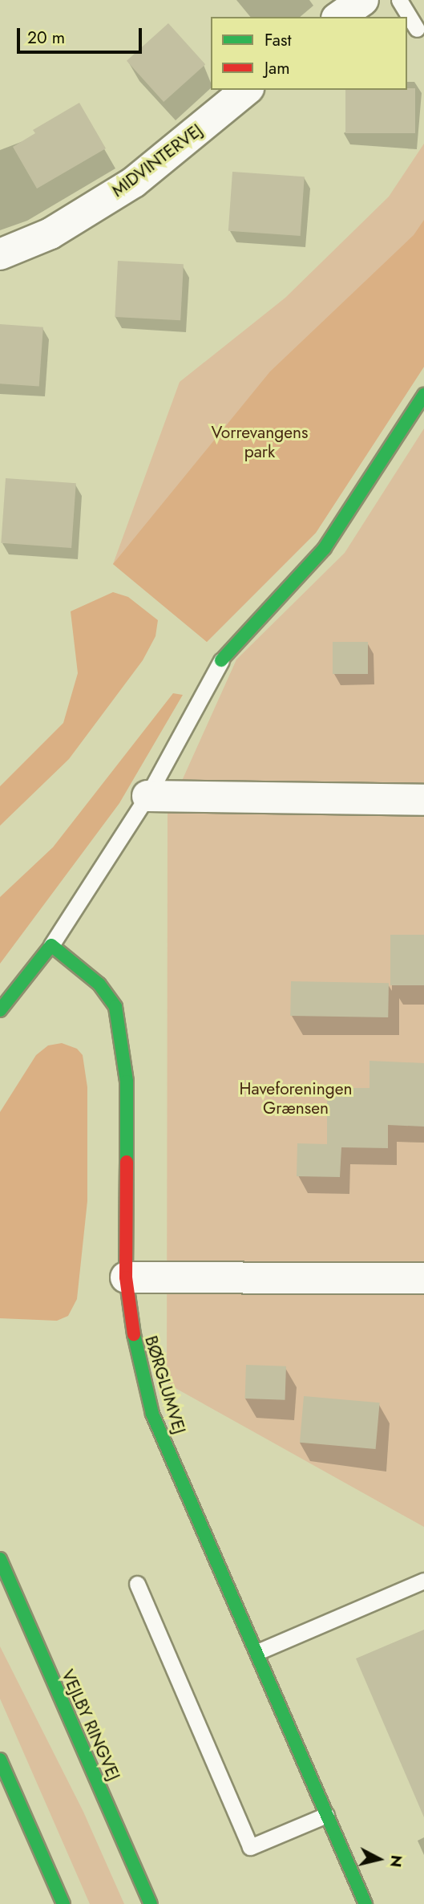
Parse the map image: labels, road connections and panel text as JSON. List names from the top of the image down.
{
  "streets": {
    "street": ["MIDVINTERVEJ", "BØRGLUMVEJ", "VEJLBY RINGVEJ"]
  },
  "parks": ["Vorrevangens park", "Haveforeningen Grænsen"],
  "legend": ["Fast", "Jam"],
  "scale_bar": "20 m",
  "north": "right"
}
